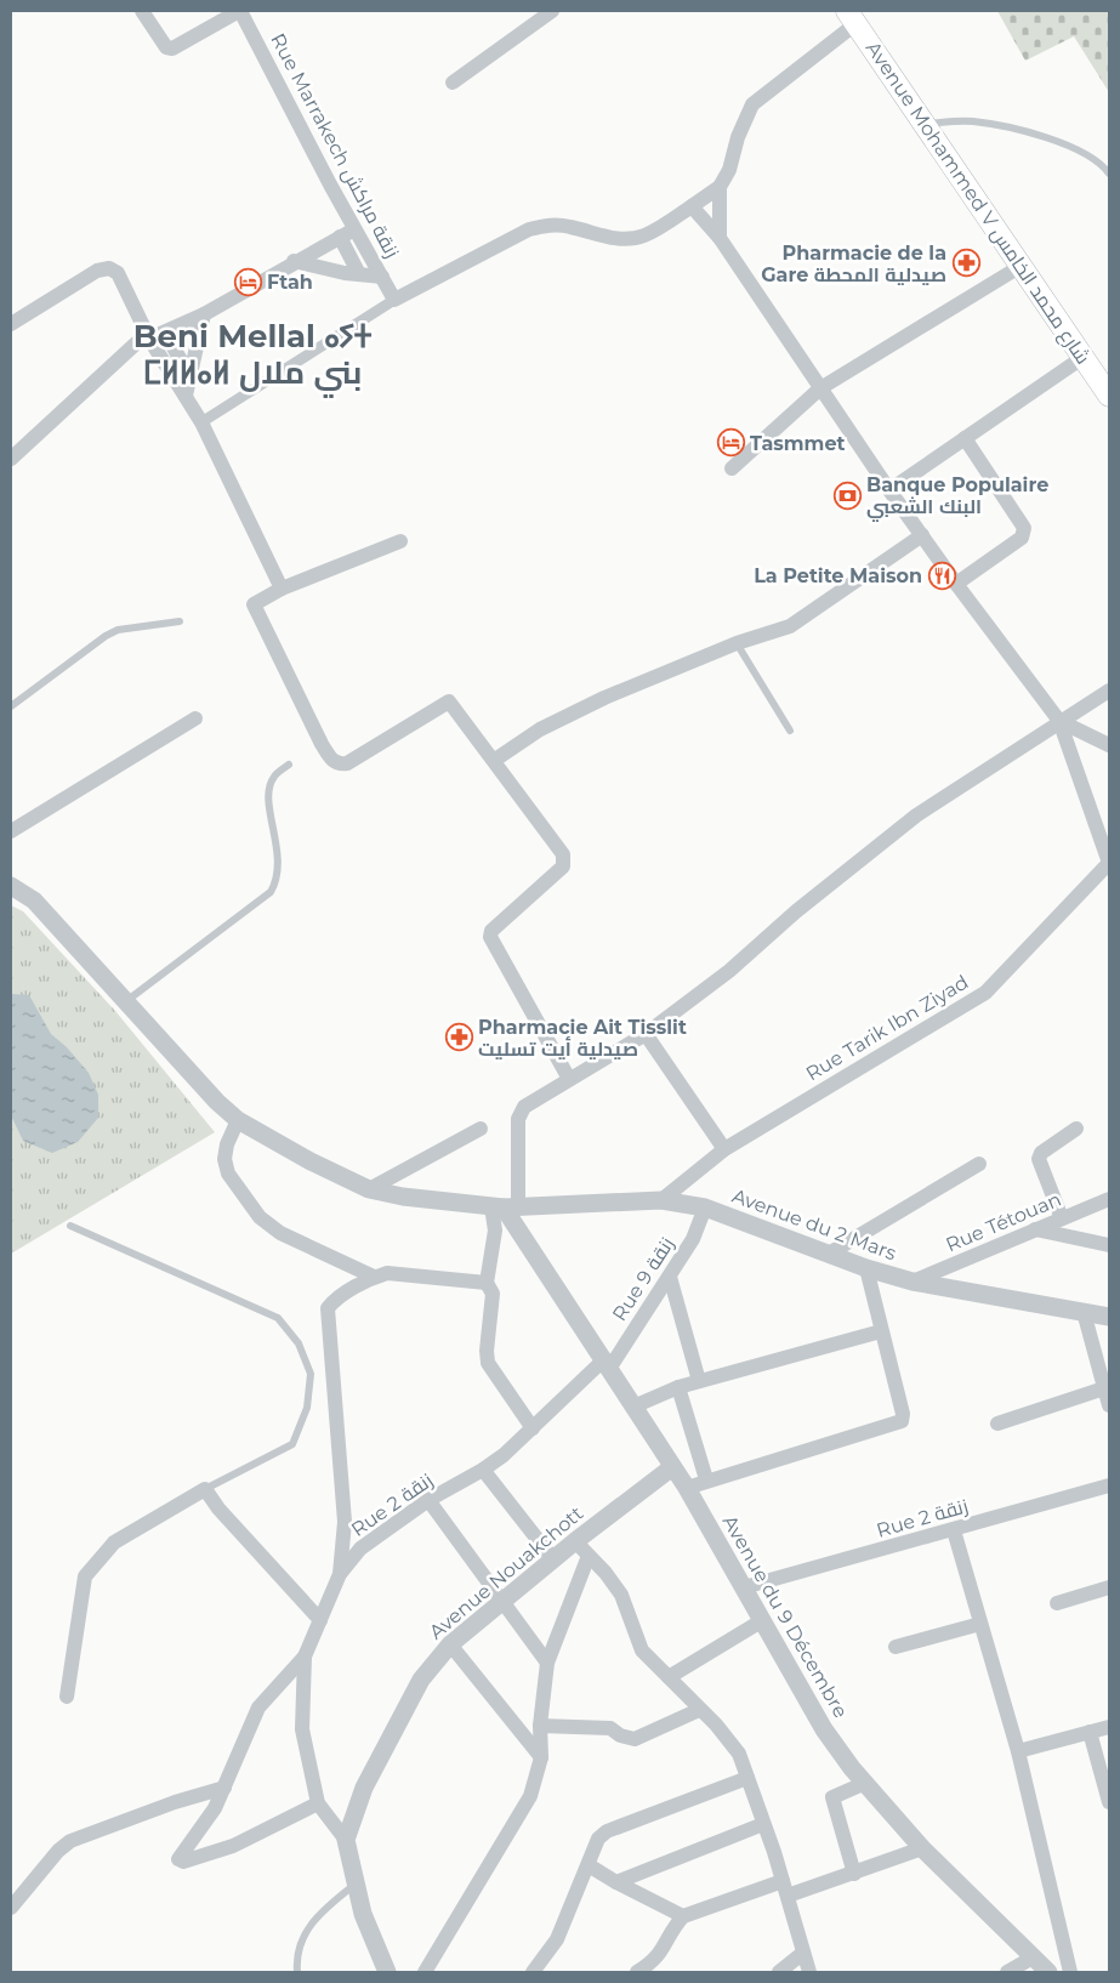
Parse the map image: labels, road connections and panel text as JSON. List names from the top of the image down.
{
  "streets": {
    "main road": ["Avenue Mohammed V شارع محمد الخامس"],
    "street": [
      "Rue Marrakech زنقة مراكش",
      "Rue Tarik Ibn Ziyad",
      "Rue Tétouan",
      "Avenue du 2 Mars",
      "Rue 9 زنقة",
      "Rue 2 زنقة",
      "Avenue Nouakchott",
      "Avenue du 9 Décembre"
    ]
  },
  "crossings": [
    ["Rue Tarik Ibn Ziyad", "Avenue du 2 Mars"],
    ["Rue Tétouan", "Avenue du 2 Mars"],
    ["Avenue du 2 Mars", "Rue 9 زنقة"],
    ["Avenue du 2 Mars", "Avenue du 9 Décembre"],
    ["Rue 9 زنقة", "Rue 2 زنقة"],
    ["Rue 9 زنقة", "Avenue du 9 Décembre"],
    ["Rue 2 زنقة", "Avenue Nouakchott"],
    ["Rue 2 زنقة", "Avenue du 9 Décembre"],
    ["Avenue Nouakchott", "Avenue du 9 Décembre"]
  ],
  "districts": ["Beni Mellal ⴰⵢⵜ ⵎⵍⵍⴰⵍ بني ملال"],
  "places": {
    "pharmacy": ["Pharmacie de la Gare صيدلية المحطة", "Pharmacie Ait Tisslit صيدلية أيت تسليت"],
    "hotel": ["Ftah", "Tasmmet"],
    "bank": ["Banque Populaire البنك الشعبي"],
    "restaurant": ["La Petite Maison"]
  }
}
